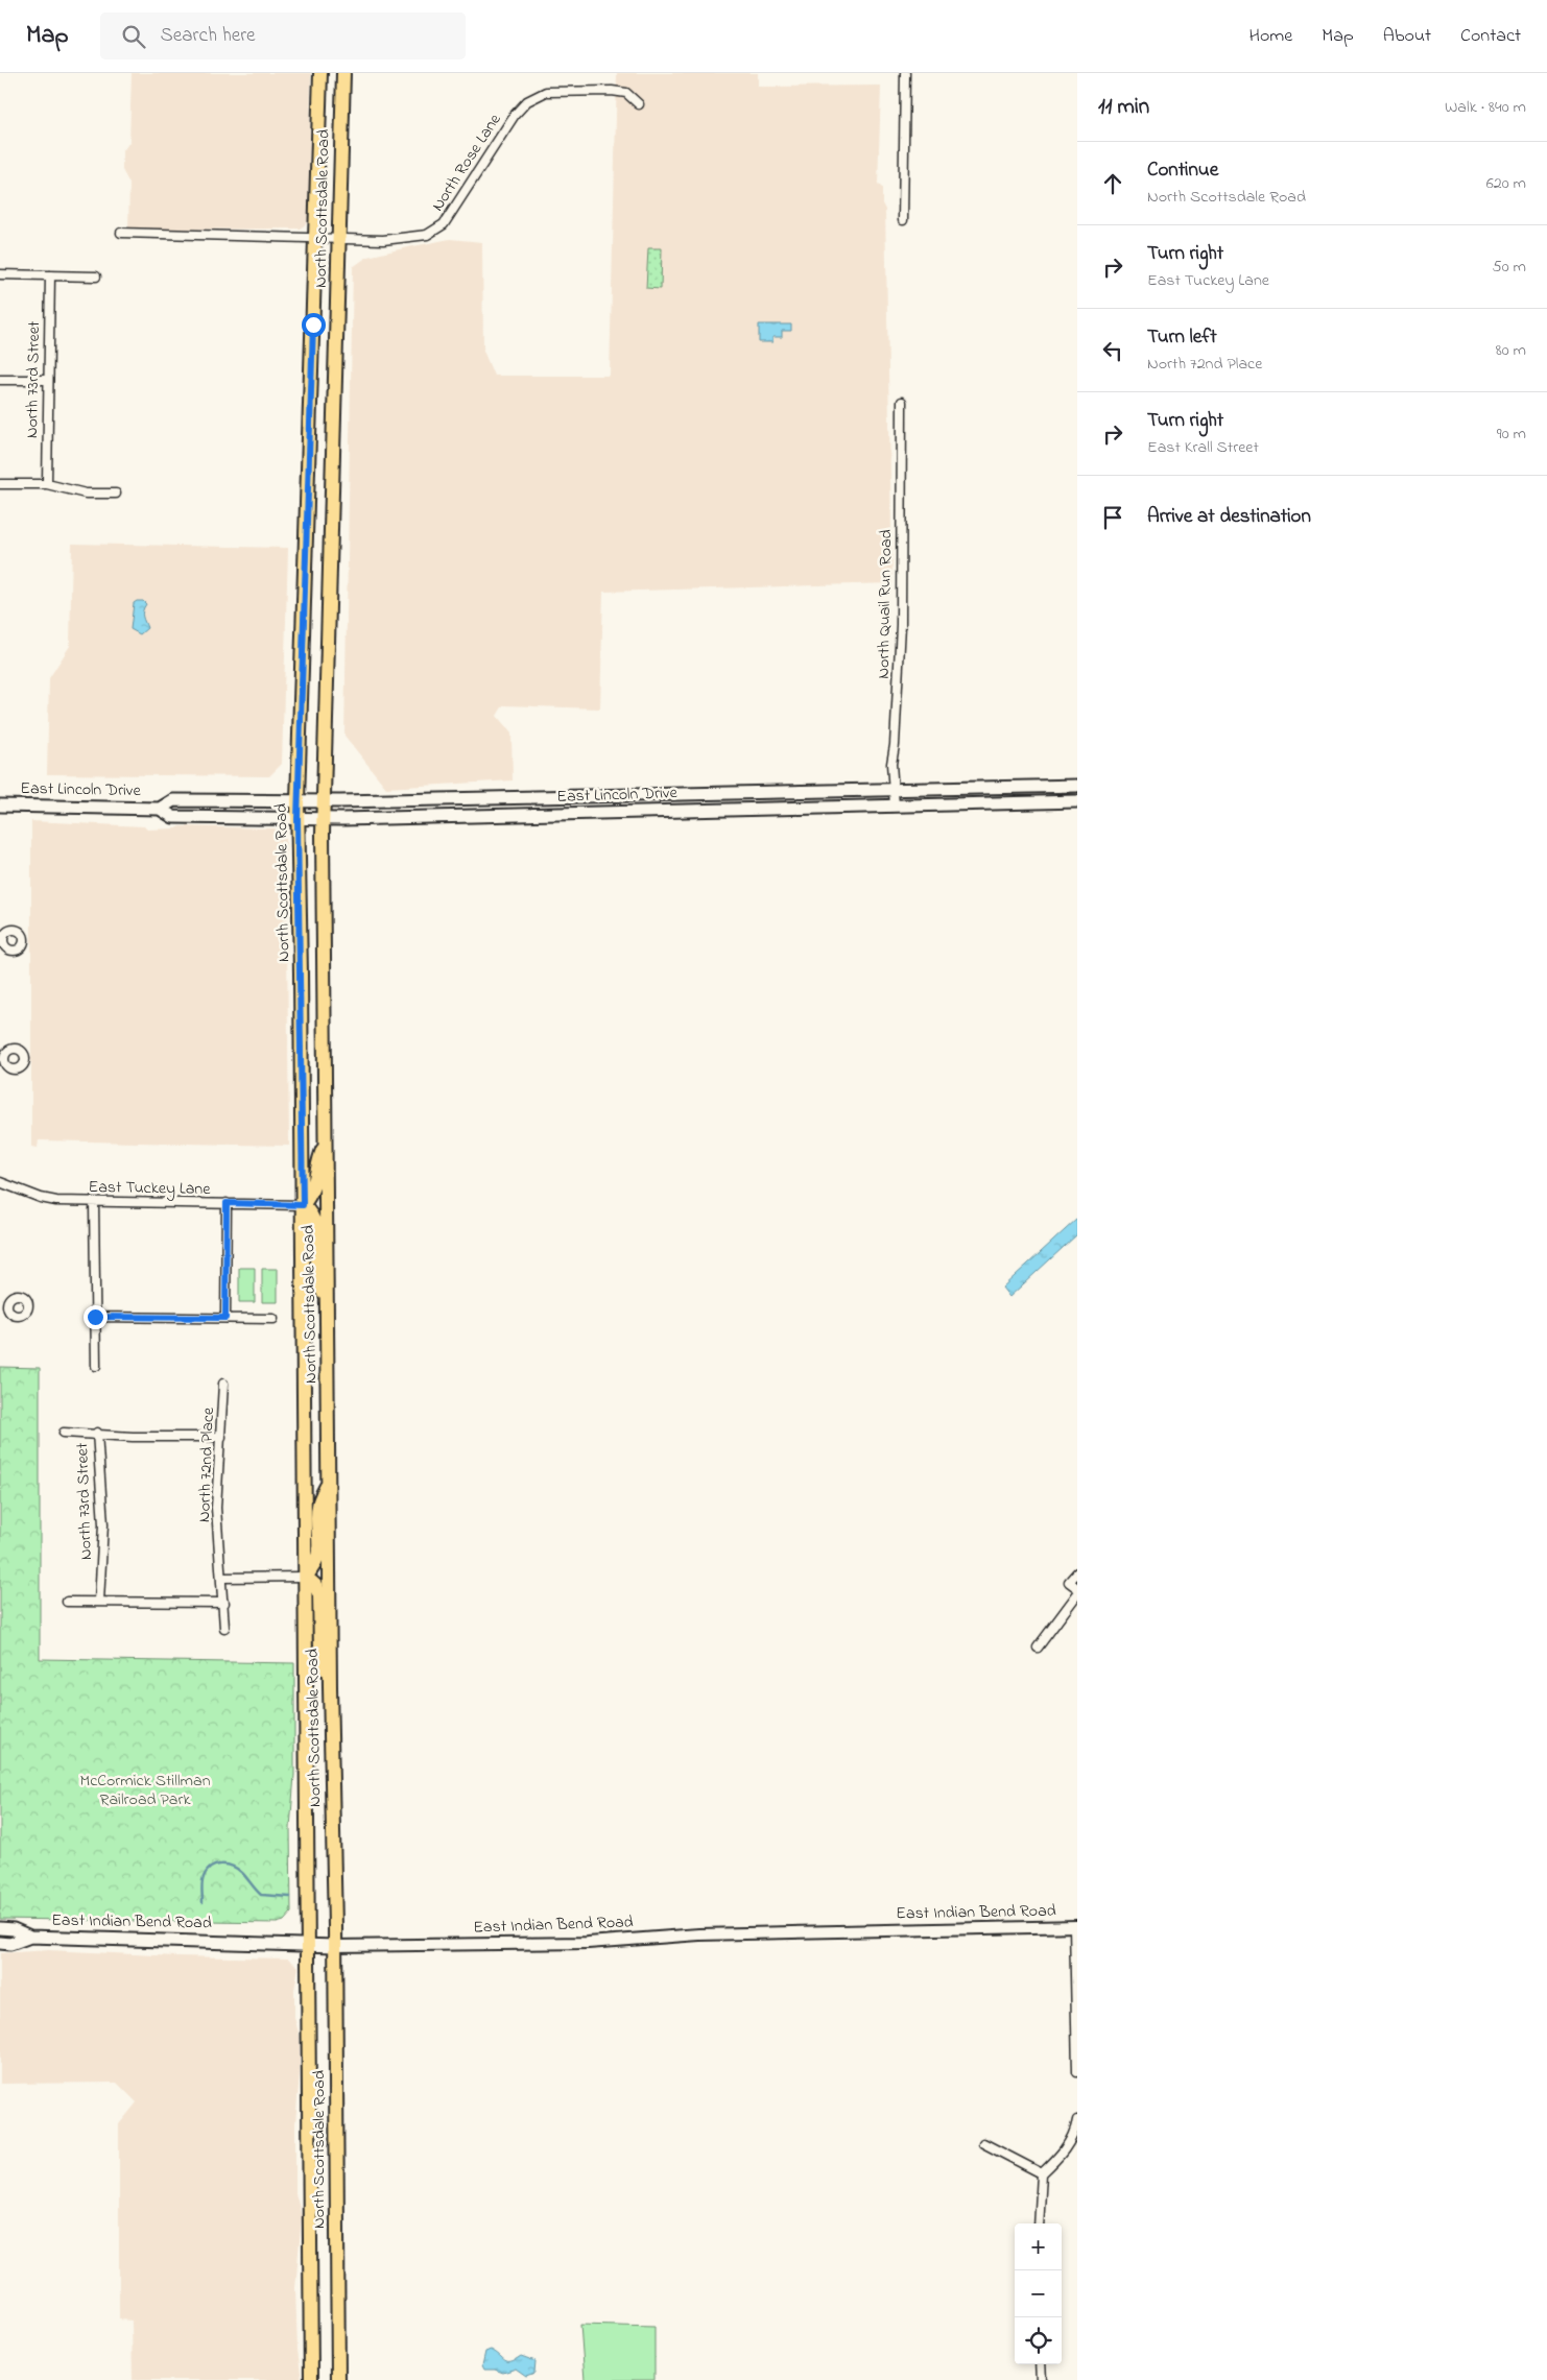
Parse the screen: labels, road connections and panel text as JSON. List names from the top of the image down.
{
  "streets": {
    "main road": ["North Scottsdale Road", "East Lincoln Drive", "East Indian Bend Road"],
    "street": [
      "North Rose Lane",
      "North 73rd Street",
      "North Quail Run Road",
      "East Tuckey Lane",
      "North 72nd Place"
    ]
  },
  "crossings": [
    ["North Rose Lane", "North Scottsdale Road"],
    ["North Scottsdale Road", "East Lincoln Drive"],
    ["North Scottsdale Road", "East Tuckey Lane"],
    ["North Scottsdale Road", "East Indian Bend Road"],
    ["North Quail Run Road", "East Lincoln Drive"]
  ],
  "parks": ["McCormick Stillman Railroad Park"],
  "page": {
    "header": "Map",
    "search": "Search here",
    "nav": [
      "Home",
      "Map",
      "About",
      "Contact"
    ],
    "heading": ["11 min", "Walk · 840 m"],
    "list": [
      ["Continue", "North Scottsdale Road", "620 m"],
      ["Turn right", "East Tuckey Lane", "50 m"],
      ["Turn left", "North 72nd Place", "80 m"],
      ["Turn right", "East Krall Street", "90 m"],
      "Arrive at destination"
    ],
    "map_buttons": ["+", "−"]
  }
}
